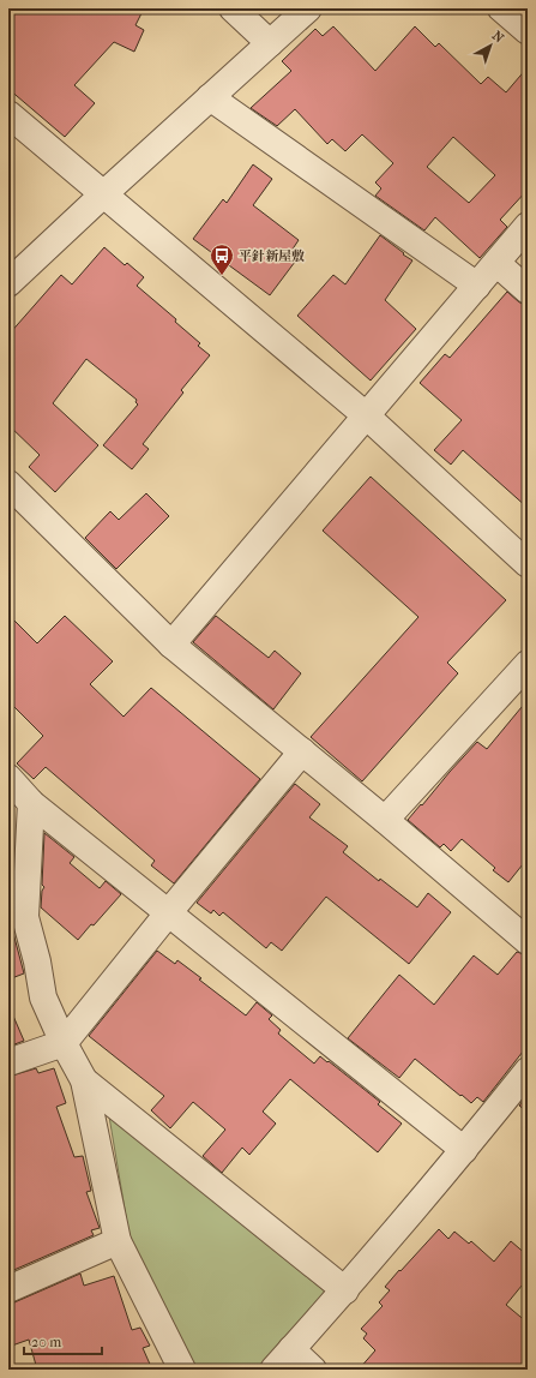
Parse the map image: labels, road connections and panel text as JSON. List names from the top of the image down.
{
  "places": {
    "bus stop": ["平針新屋敷"]
  },
  "scale_bar": "20 m",
  "north": "top right"
}
